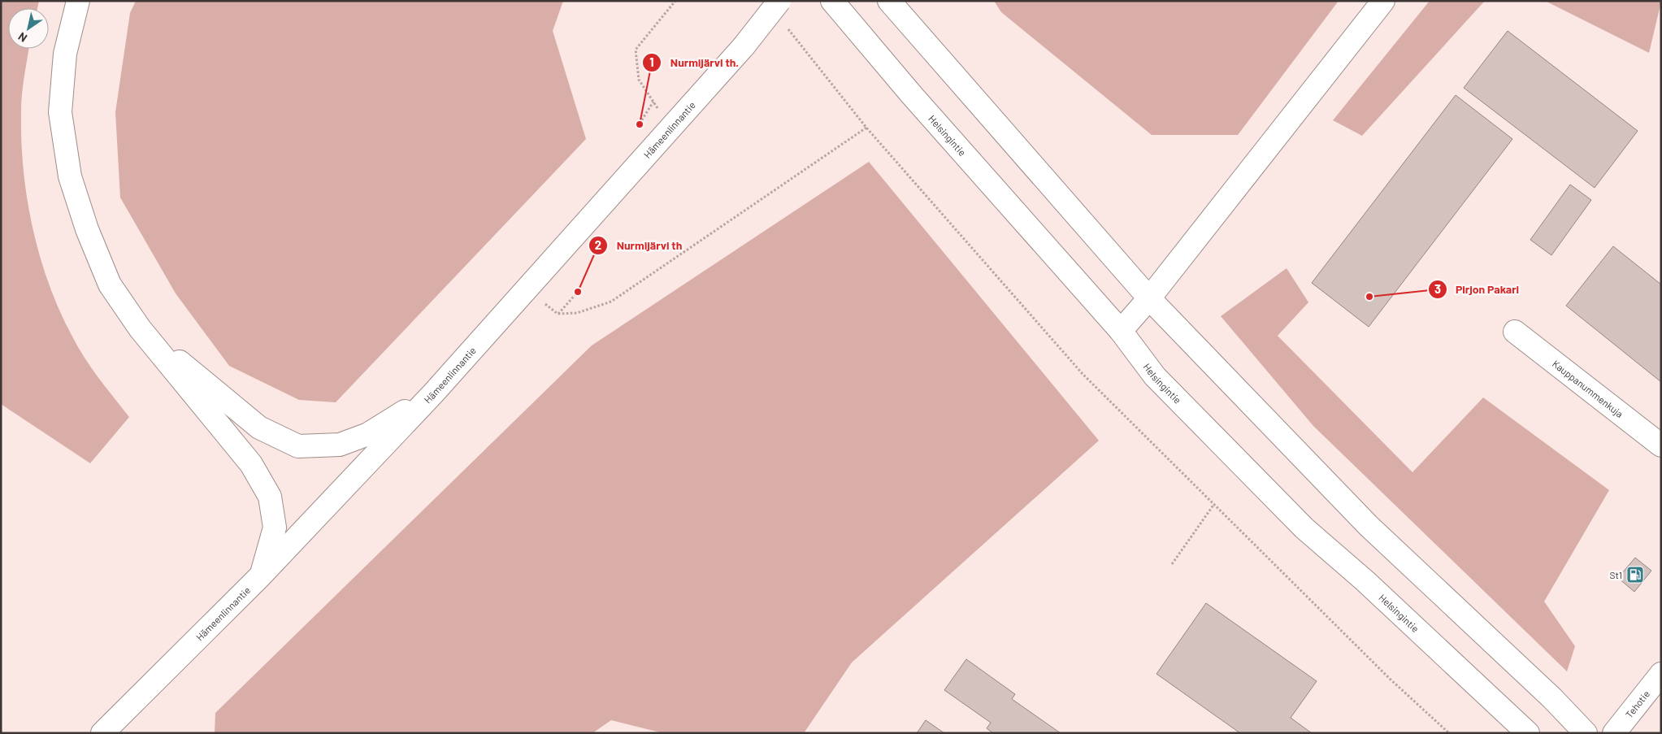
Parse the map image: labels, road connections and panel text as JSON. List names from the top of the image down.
{
  "streets": {
    "main road": [
      "Hämeenlinnantie",
      "Helsingintie",
      "Kauppanummenkuja",
      "Tehotie"
    ]
  },
  "places": {
    "other": ["Nurmijärvi th.", "Nurmijärvi th", "Pirjon Pakari"],
    "fuel station": ["St1"]
  },
  "north": "bottom left"
}
